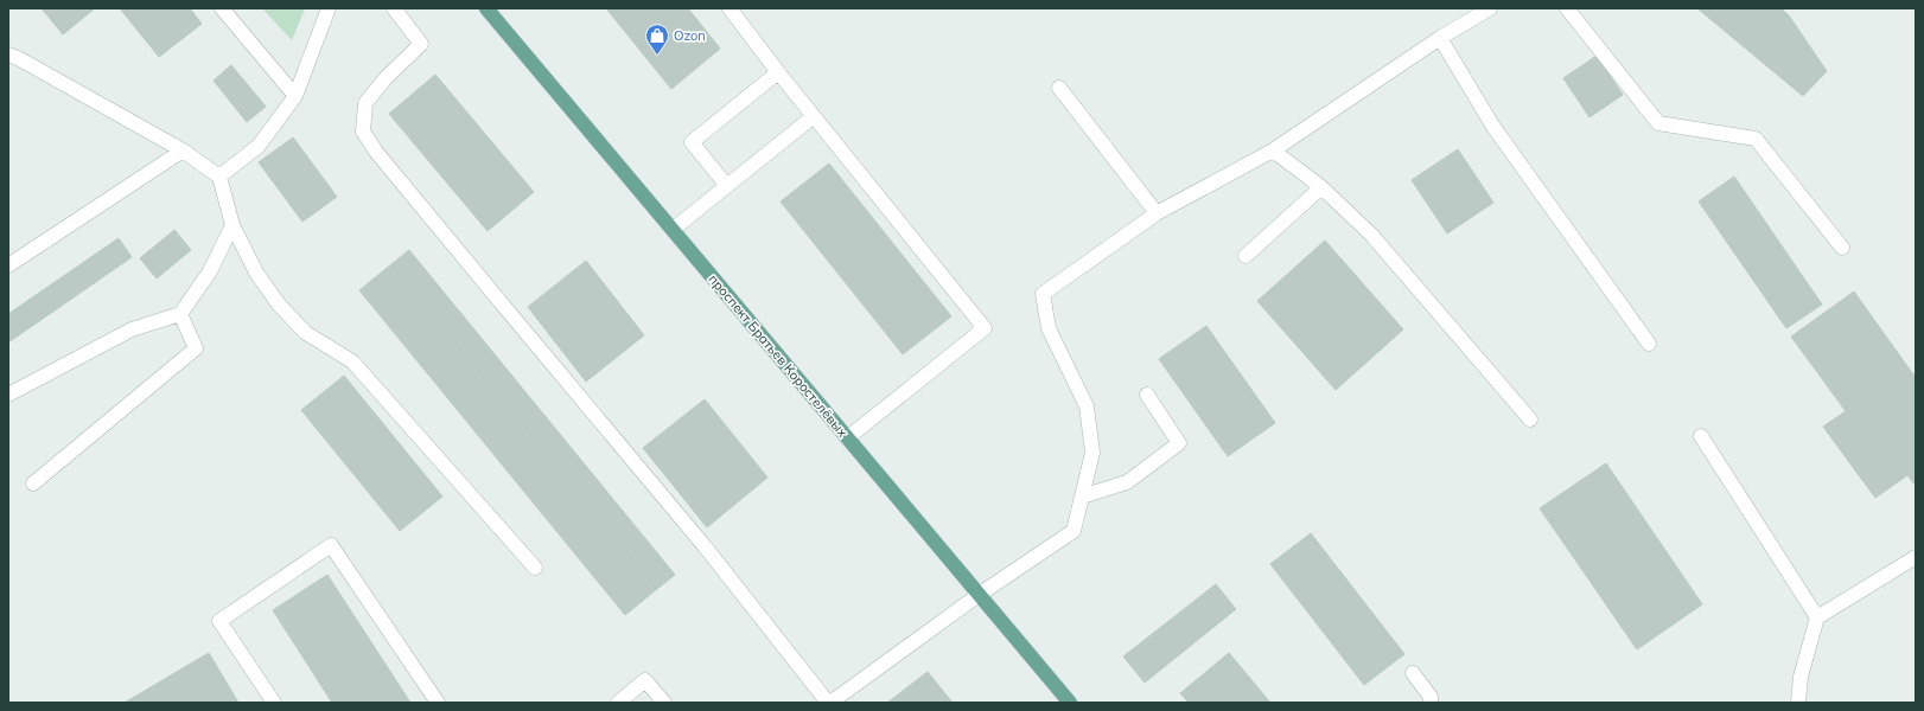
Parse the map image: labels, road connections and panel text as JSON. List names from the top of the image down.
{
  "streets": {
    "main road": ["проспект Братьев Коростелёвых"]
  },
  "places": {
    "shop": ["Ozon"]
  }
}
